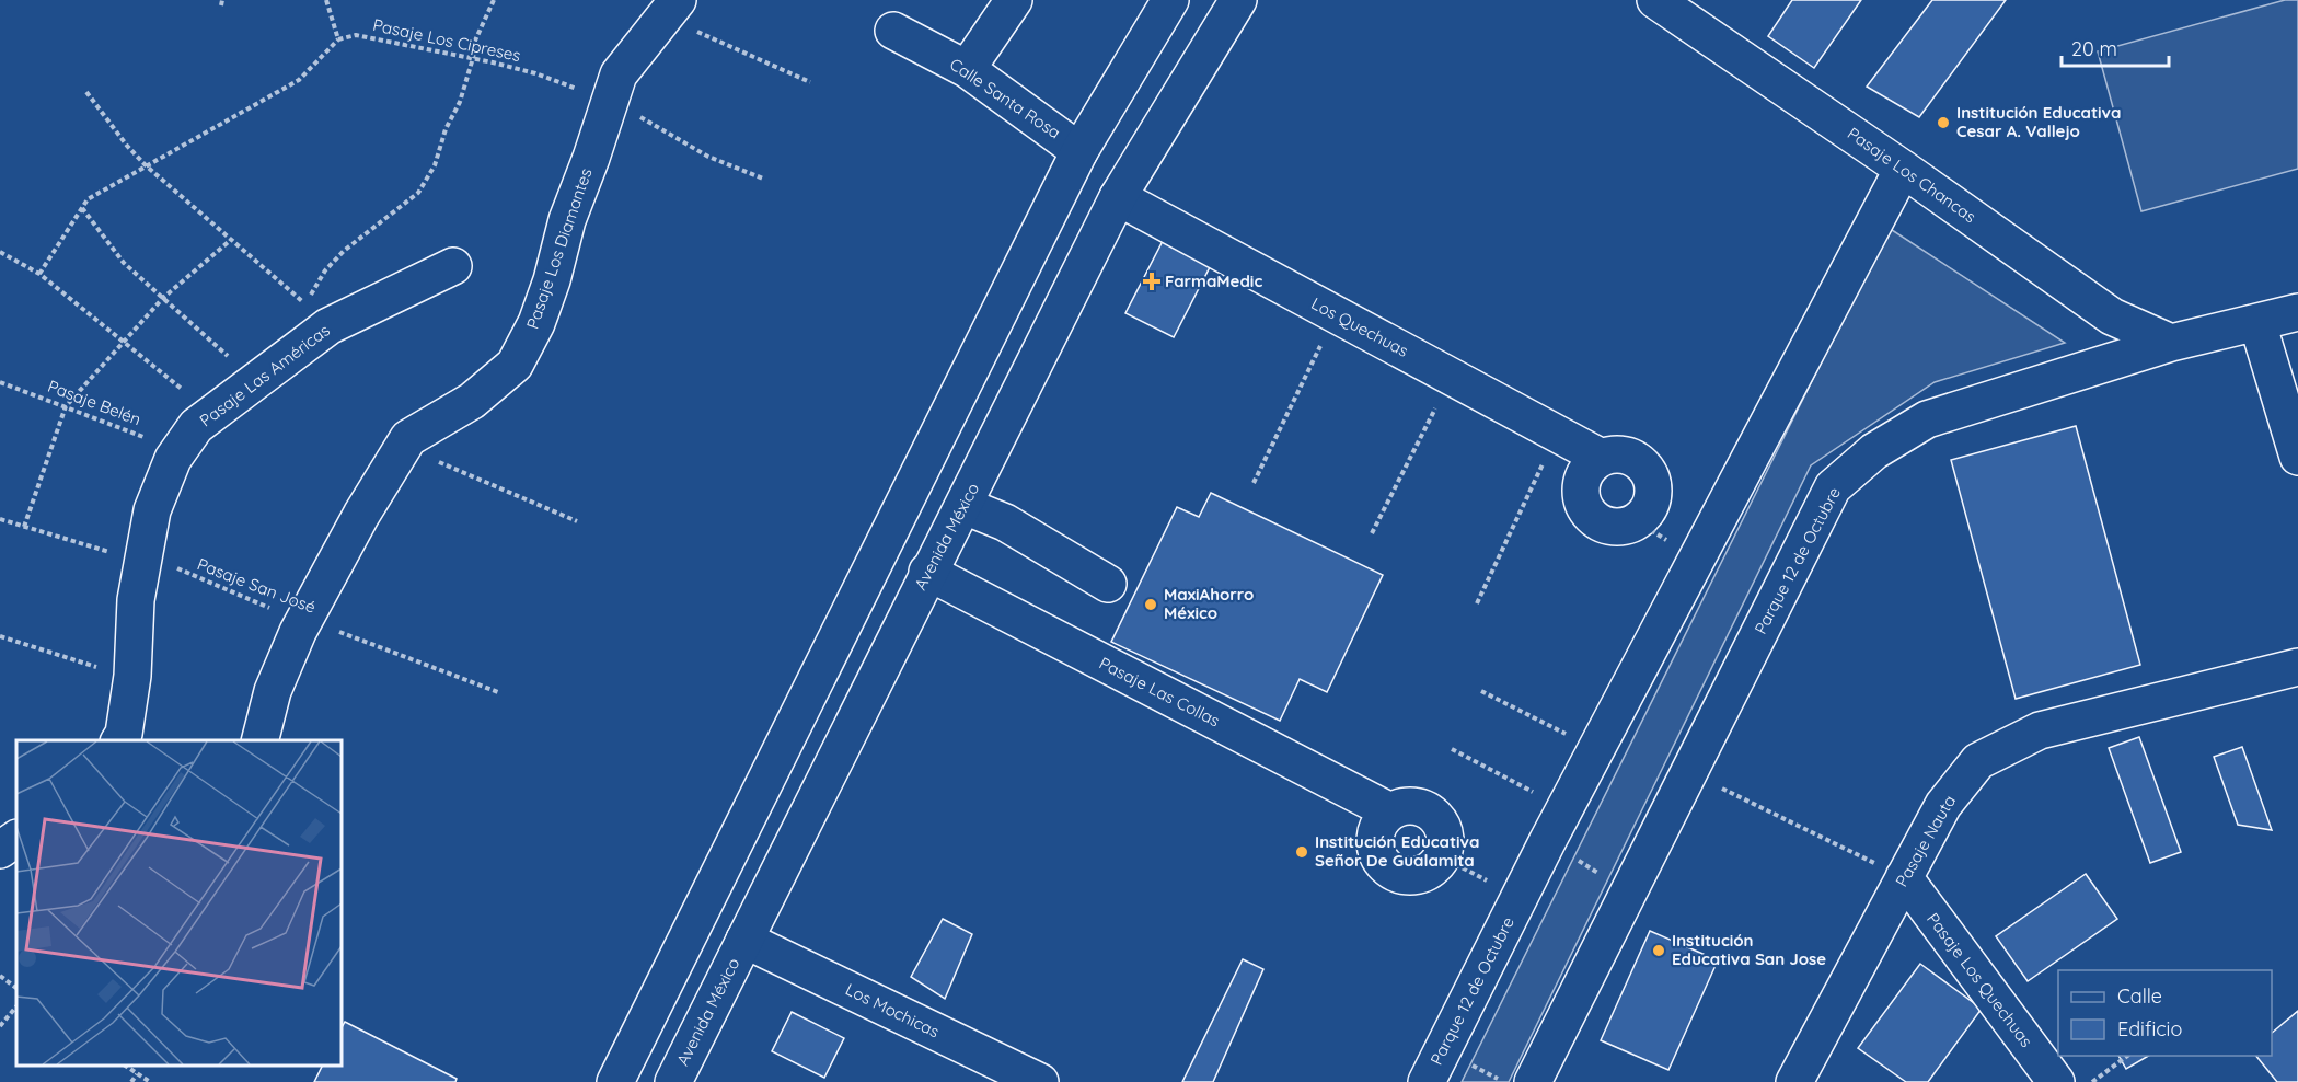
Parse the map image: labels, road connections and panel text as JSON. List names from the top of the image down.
{
  "streets": {
    "street": [
      "Calle Santa Rosa",
      "Pasaje Los Chancas",
      "Pasaje Los Diamantes",
      "Los Quechuas",
      "Pasaje Las Américas",
      "Avenida México",
      "Parque 12 de Octubre",
      "Pasaje Las Collas",
      "Pasaje Nauta",
      "Pasaje Los Quechuas",
      "Los Mochicas"
    ],
    "path": ["Pasaje Los Cipreses", "Pasaje Belén", "Pasaje San José"]
  },
  "crossings": [
    ["Pasaje Los Cipreses", "Pasaje Los Diamantes"],
    ["Pasaje Los Chancas", "Parque 12 de Octubre"],
    ["Pasaje Los Diamantes", "Pasaje San José"],
    ["Los Quechuas", "Avenida México"],
    ["Pasaje Las Américas", "Pasaje Belén"],
    ["Pasaje Las Américas", "Pasaje San José"],
    ["Avenida México", "Pasaje Las Collas"],
    ["Avenida México", "Los Mochicas"],
    ["Pasaje Nauta", "Pasaje Los Quechuas"]
  ],
  "places": {
    "other": [
      "Institución Educativa Cesar A. Vallejo",
      "MaxiAhorro México",
      "Institución Educativa Señor De Gualamita",
      "Institución Educativa San Jose"
    ],
    "health": ["FarmaMedic"]
  },
  "legend": ["Calle", "Edificio"],
  "scale_bar": "20 m"
}
